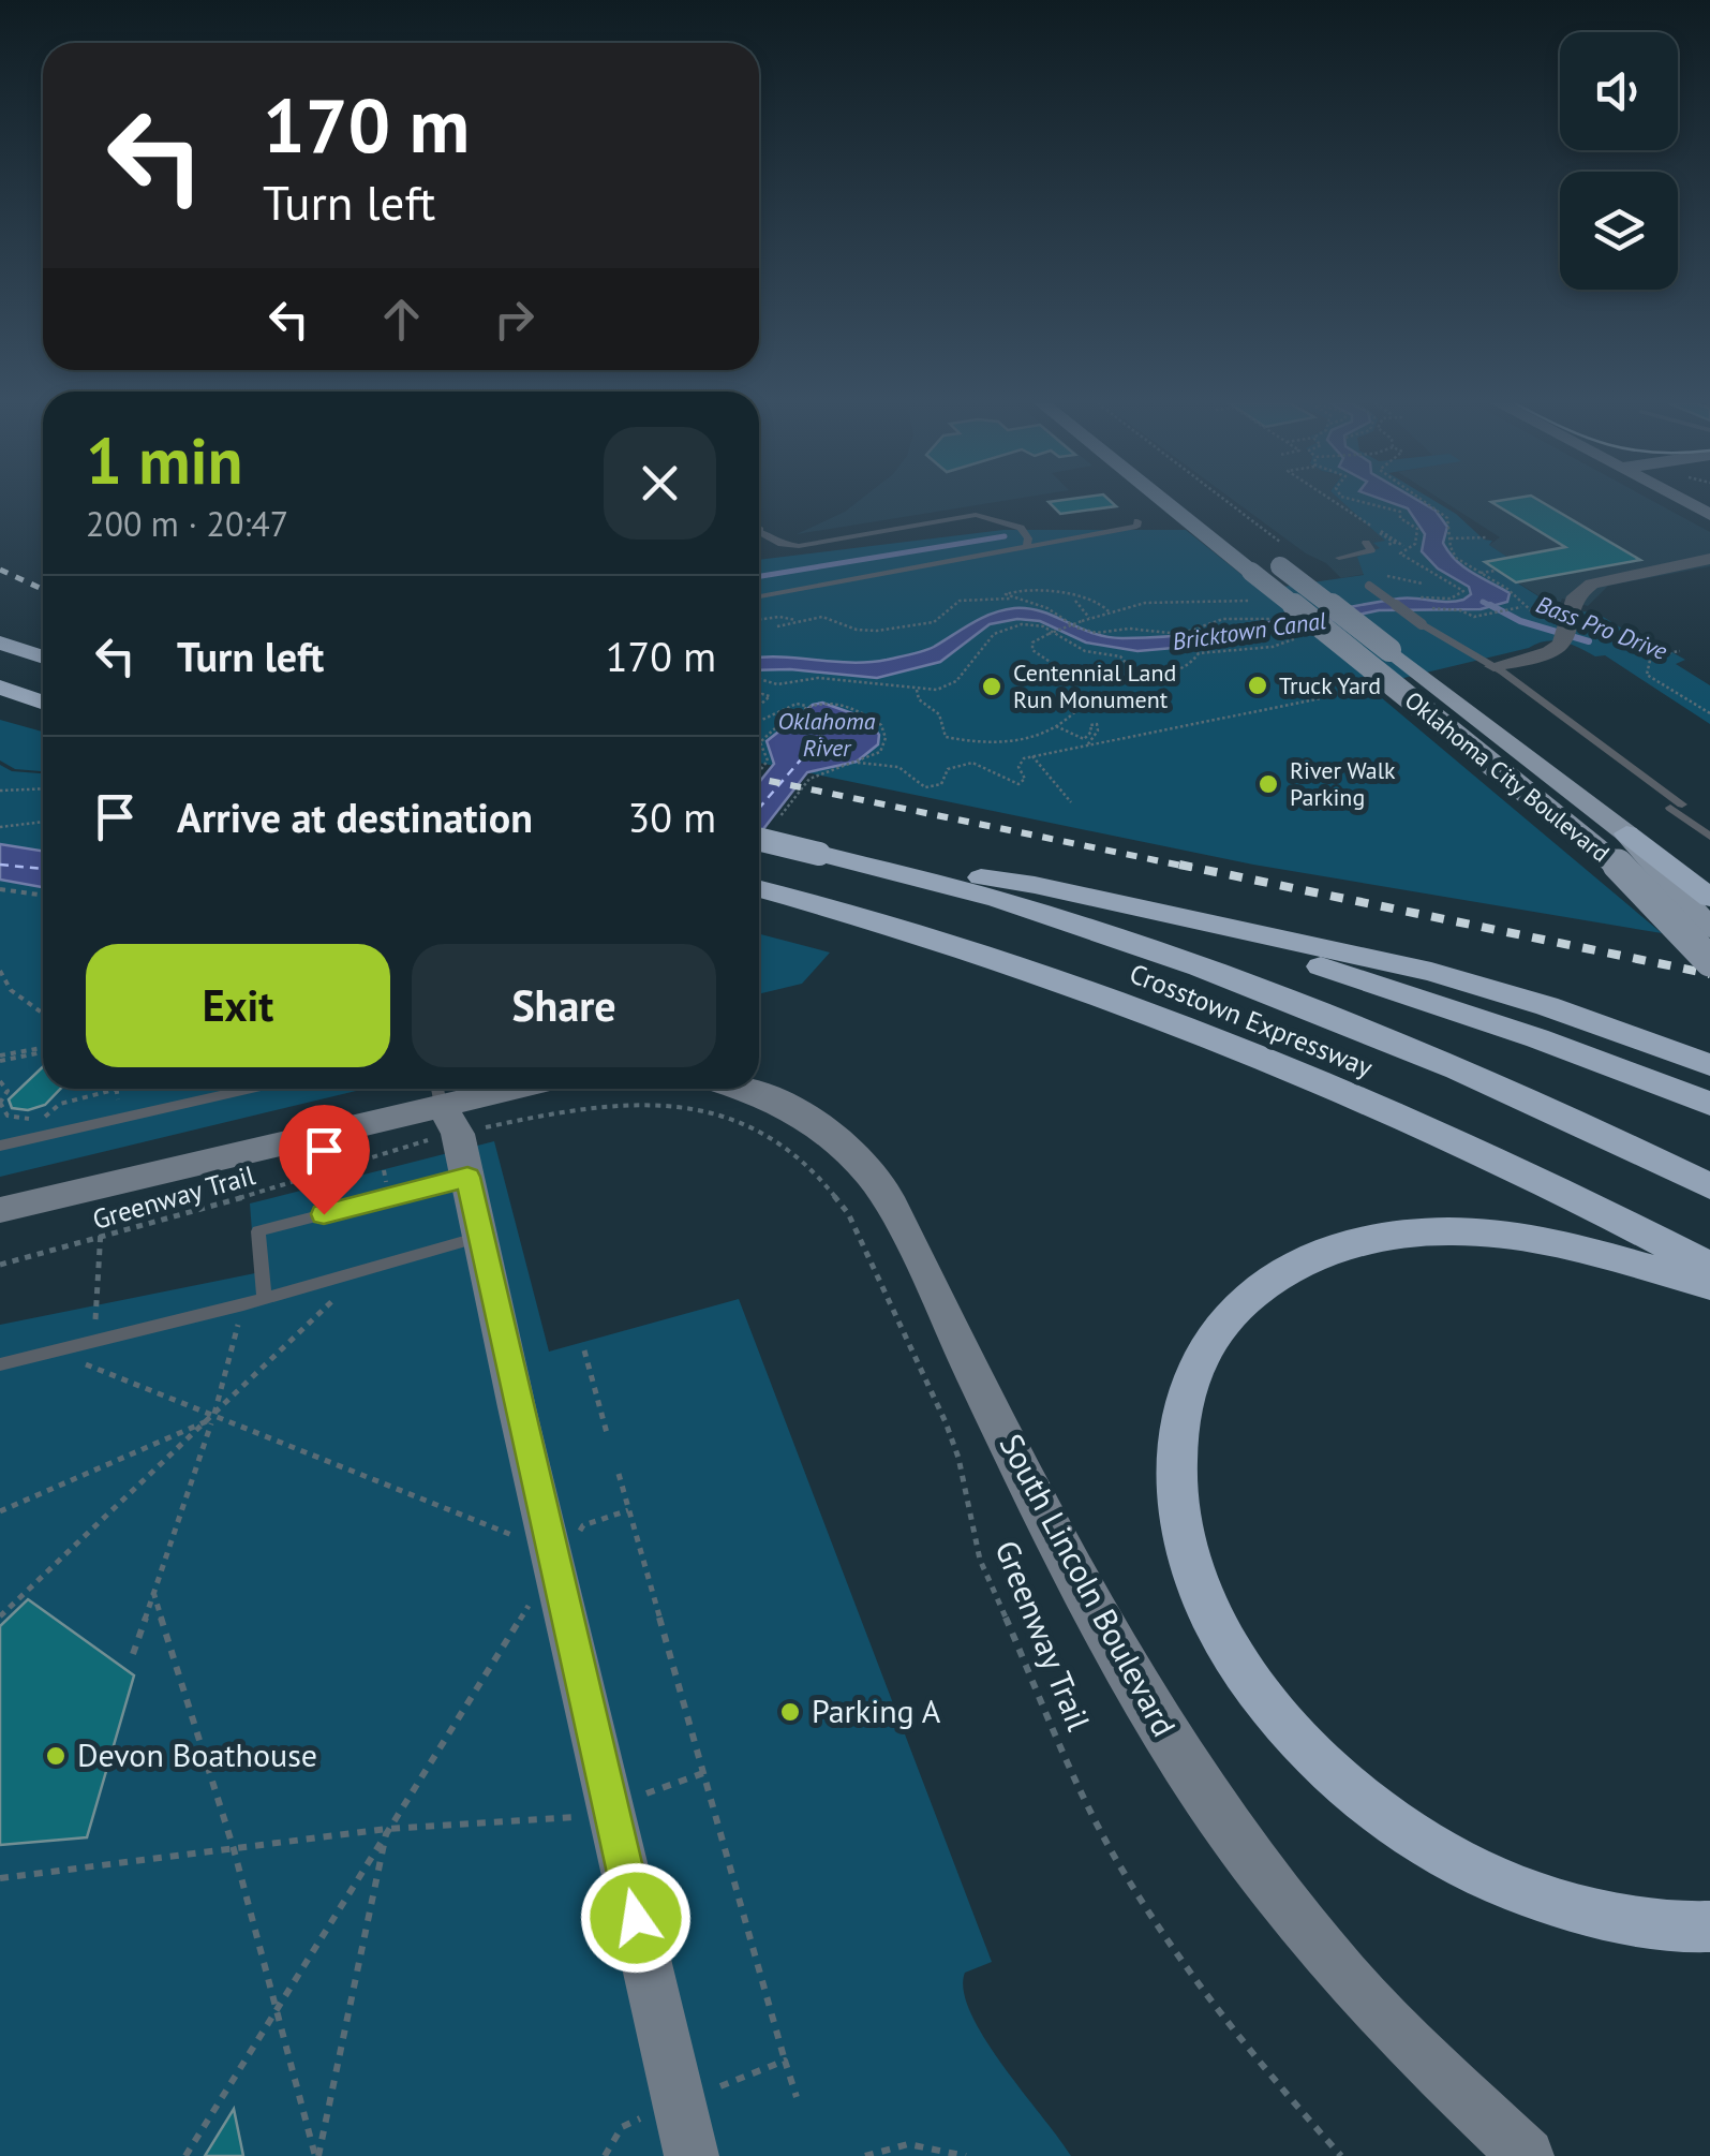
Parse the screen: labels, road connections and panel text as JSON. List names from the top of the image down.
{
  "streets": {
    "highway": ["Crosstown Expressway"],
    "main road": ["Oklahoma City Boulevard", "South Lincoln Boulevard"],
    "path": ["Greenway Trail"]
  },
  "water": ["Bass Pro Drive", "Bricktown Canal", "Oklahoma River"],
  "places": [
    "Truck Yard",
    "Centennial Land Run Monument",
    "River Walk Parking",
    "Parking A",
    "Devon Boathouse"
  ],
  "page": {
    "turn": ["170 m", "Turn left"],
    "heading": ["1 min", "200 m · 20:47"],
    "list": [
      {
        "name": "Turn left",
        "value": "170 m"
      },
      {
        "name": "Arrive at destination",
        "value": "30 m"
      }
    ],
    "buttons": ["Exit", "Share"]
  }
}
